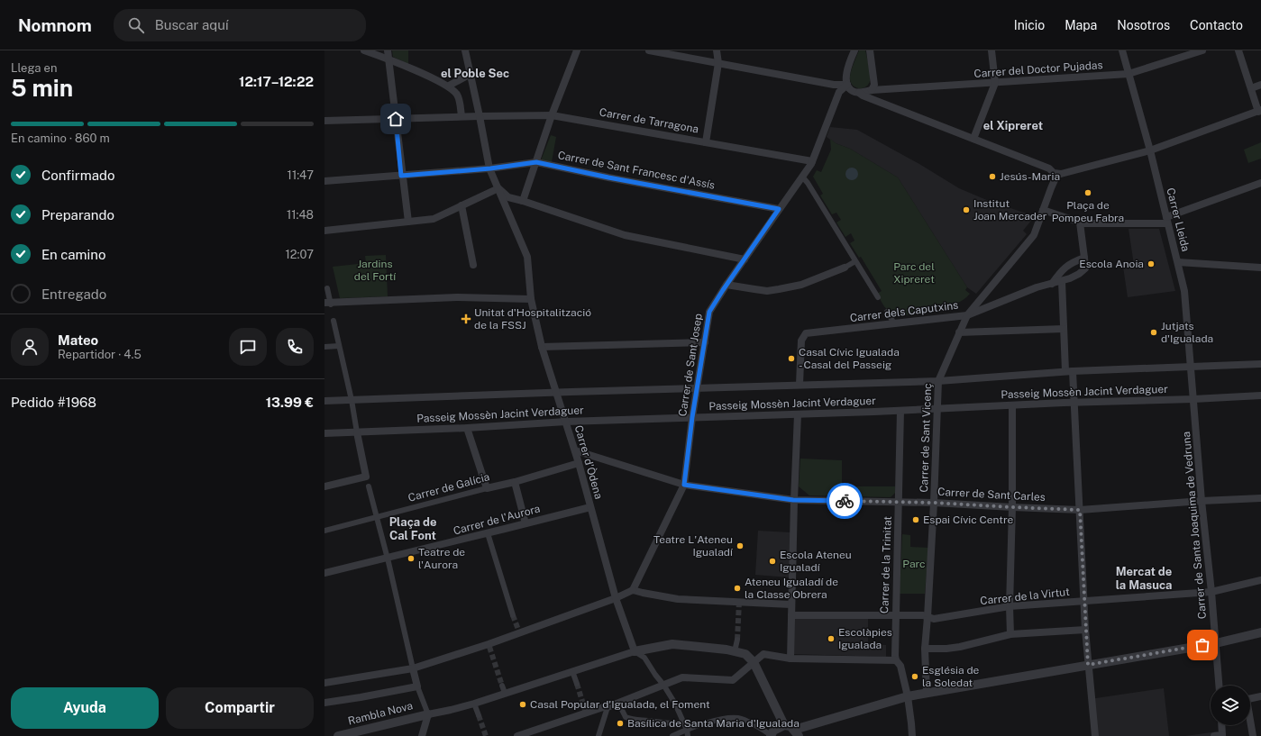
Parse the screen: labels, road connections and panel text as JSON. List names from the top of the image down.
{
  "streets": {
    "street": [
      "Carrer del Doctor Pujadas",
      "Carrer de Tarragona",
      "Carrer de Sant Francesc d'Assís",
      "Carrer Lleida",
      "Carrer dels Caputxins",
      "Carrer de Sant Josep",
      "Passeig Mossèn Jacint Verdaguer",
      "Carrer de Sant Vicenç",
      "Carrer d'Òdena",
      "Carrer de Galícia",
      "Carrer de Sant Carles",
      "Carrer de l'Aurora",
      "Carrer de Santa Joaquima de Vedruna",
      "Carrer de la Trinitat",
      "Carrer de la Virtut",
      "Rambla Nova"
    ]
  },
  "crossings": [
    ["Carrer del Doctor Pujadas", "Carrer Lleida"],
    ["Carrer de Tarragona", "Carrer de Sant Josep"],
    ["Carrer de Tarragona", "Carrer d'Òdena"],
    ["Carrer de Sant Francesc d'Assís", "Carrer de Sant Josep"],
    ["Carrer de Sant Francesc d'Assís", "Carrer d'Òdena"],
    ["Carrer Lleida", "Passeig Mossèn Jacint Verdaguer"],
    ["Carrer Lleida", "Carrer de Santa Joaquima de Vedruna"],
    ["Carrer dels Caputxins", "Passeig Mossèn Jacint Verdaguer"],
    ["Carrer dels Caputxins", "Carrer de Sant Vicenç"],
    ["Carrer de Sant Josep", "Passeig Mossèn Jacint Verdaguer"],
    ["Carrer de Sant Josep", "Carrer de Sant Carles"],
    ["Passeig Mossèn Jacint Verdaguer", "Carrer de Sant Vicenç"],
    ["Passeig Mossèn Jacint Verdaguer", "Carrer d'Òdena"],
    ["Passeig Mossèn Jacint Verdaguer", "Carrer de Santa Joaquima de Vedruna"],
    ["Passeig Mossèn Jacint Verdaguer", "Carrer de la Trinitat"],
    ["Carrer de Sant Vicenç", "Carrer de Sant Carles"],
    ["Carrer de Sant Vicenç", "Carrer de la Virtut"],
    ["Carrer d'Òdena", "Carrer de Galícia"],
    ["Carrer d'Òdena", "Carrer de Sant Carles"],
    ["Carrer d'Òdena", "Carrer de l'Aurora"],
    ["Carrer de Sant Carles", "Carrer de Santa Joaquima de Vedruna"],
    ["Carrer de Sant Carles", "Carrer de la Trinitat"],
    ["Carrer de Santa Joaquima de Vedruna", "Carrer de la Virtut"],
    ["Carrer de la Trinitat", "Carrer de la Virtut"]
  ],
  "districts": [
    "el Poble Sec",
    "el Xipreret",
    "Plaça de Cal Font",
    "Mercat de la Masuca"
  ],
  "parks": ["Jardins del Fortí", "Parc del Xipreret", "Parc"],
  "places": {
    "other": [
      "Jesús-Maria",
      "Plaça de Pompeu Fabra",
      "Institut Joan Mercader",
      "Escola Anoia",
      "Jutjats d'Igualada",
      "Casal Cívic Igualada - Casal del Passeig",
      "Espai Cívic Centre",
      "Teatre L'Ateneu Igualadí",
      "Teatre de l'Aurora",
      "Escola Ateneu Igualadí",
      "Ateneu Igualadí de la Classe Obrera",
      "Escolàpies Igualada",
      "Església de la Soledat",
      "Casal Popular d'Igualada, el Foment",
      "Basílica de Santa Maria d'Igualada"
    ],
    "health": ["Unitat d'Hospitalització de la FSSJ"]
  },
  "page": {
    "header": "Nomnom",
    "search": "Buscar aquí",
    "nav": [
      "Inicio",
      "Mapa",
      "Nosotros",
      "Contacto"
    ],
    "heading": ["5 min", "Llega en", "12:17–12:22"],
    "panel": [
      "Mateo",
      "Repartidor · 4.5",
      "Pedido #1968",
      "13.99 €"
    ],
    "bar": "En camino · 860 m",
    "list": [
      ["Confirmado", "11:47"],
      ["Preparando", "11:48"],
      ["En camino", "12:07"],
      "Entregado"
    ],
    "buttons": ["Ayuda", "Compartir"]
  }
}
